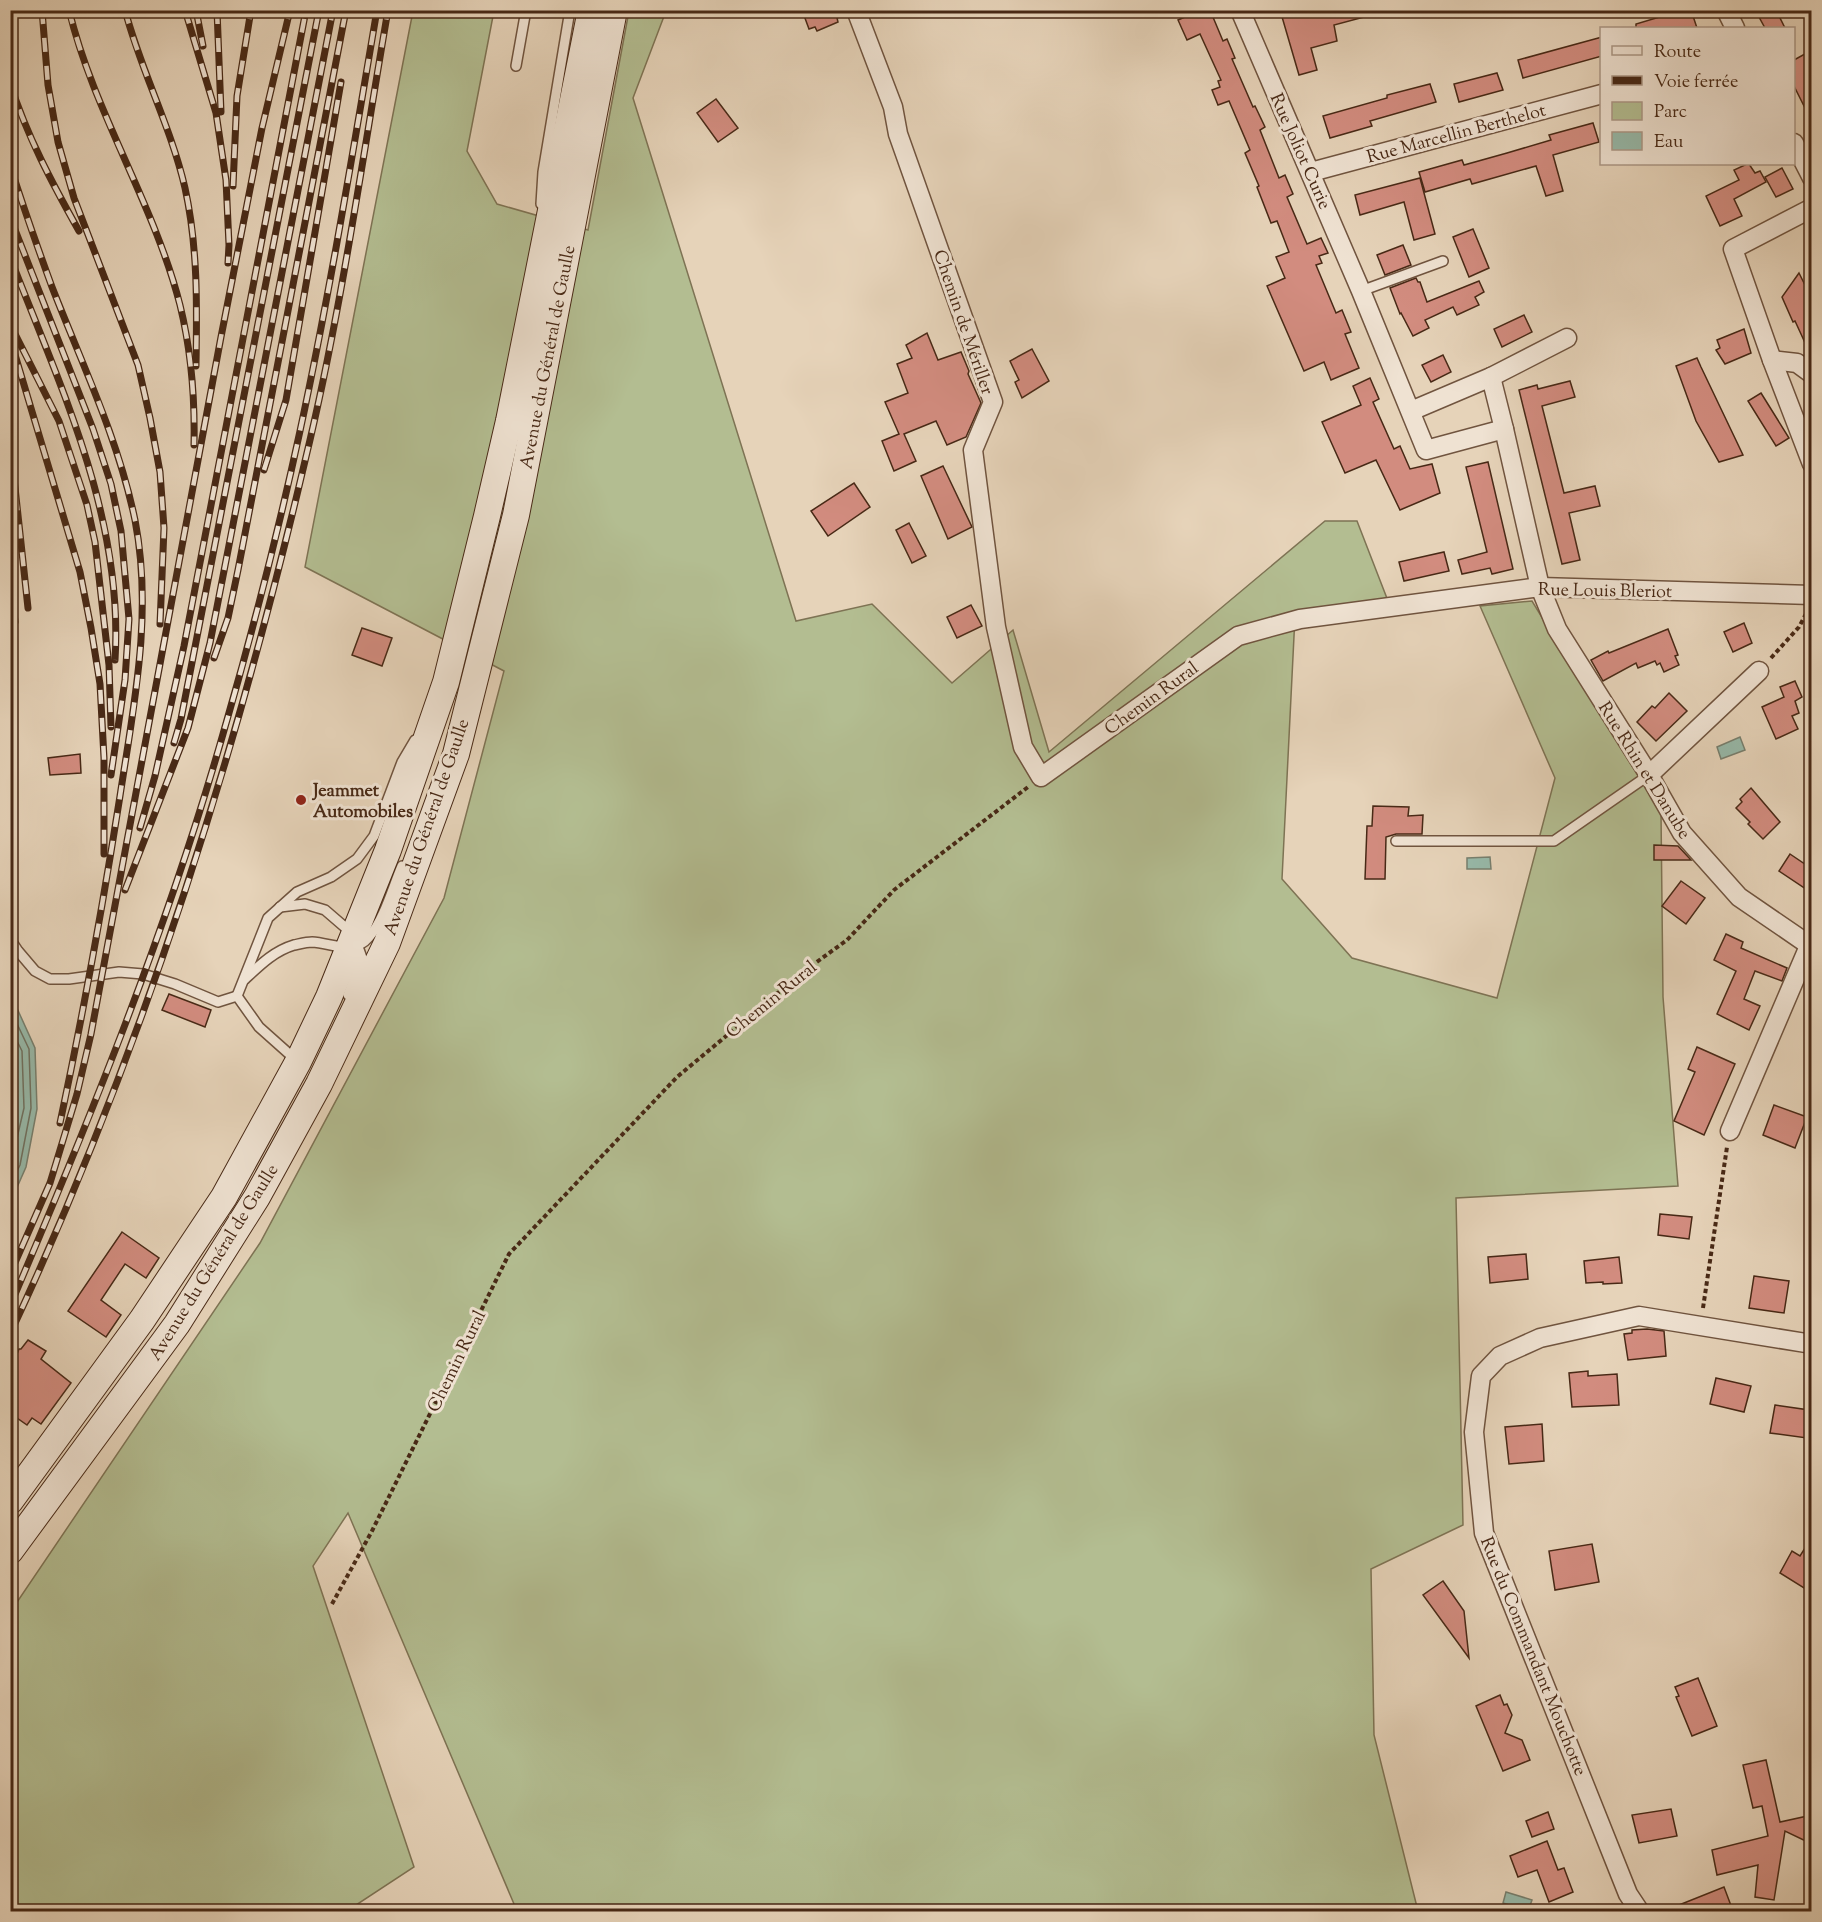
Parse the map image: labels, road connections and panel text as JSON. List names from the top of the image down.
{
  "streets": {
    "main road": ["Avenue du Général de Gaulle"],
    "street": [
      "Rue Marcellin Berthelot",
      "Rue Joliot Curie",
      "Chemin de Mériller",
      "Rue Louis Bleriot",
      "Chemin Rural",
      "Rue Rhin et Danube",
      "Rue du Commandant Mouchotte"
    ]
  },
  "crossings": [
    ["Rue Marcellin Berthelot", "Rue Joliot Curie"],
    ["Chemin de Mériller", "Chemin Rural"],
    ["Rue Louis Bleriot", "Chemin Rural"],
    ["Rue Louis Bleriot", "Rue Rhin et Danube"]
  ],
  "places": ["Jeammet Automobiles"],
  "legend": [
    "Route",
    "Voie ferrée",
    "Parc",
    "Eau"
  ]
}
